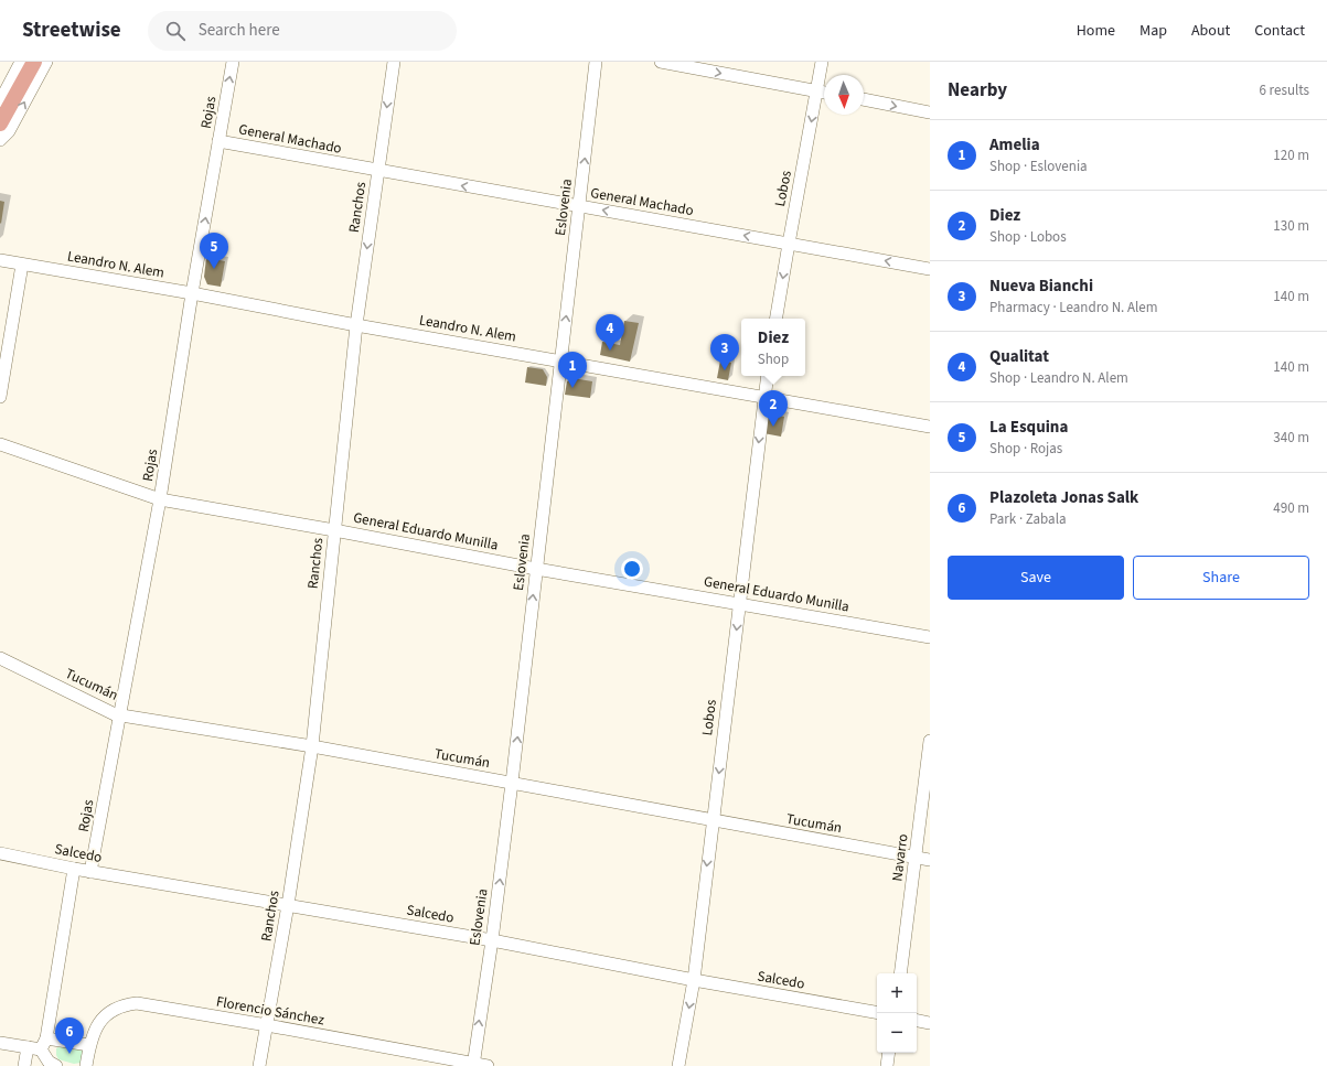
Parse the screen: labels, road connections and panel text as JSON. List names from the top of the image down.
{
  "streets": {
    "street": [
      "Rojas",
      "General Machado",
      "Lobos",
      "Ranchos",
      "Eslovenia",
      "Leandro N. Alem",
      "General Eduardo Munilla",
      "Tucumán",
      "Salcedo",
      "Navarro",
      "Florencio Sánchez"
    ]
  },
  "crossings": [
    ["Rojas", "General Machado"],
    ["Rojas", "Leandro N. Alem"],
    ["Rojas", "General Eduardo Munilla"],
    ["Rojas", "Tucumán"],
    ["Rojas", "Salcedo"],
    ["General Machado", "Lobos"],
    ["General Machado", "Ranchos"],
    ["General Machado", "Eslovenia"],
    ["Lobos", "Leandro N. Alem"],
    ["Lobos", "General Eduardo Munilla"],
    ["Lobos", "Tucumán"],
    ["Lobos", "Salcedo"],
    ["Ranchos", "Leandro N. Alem"],
    ["Ranchos", "General Eduardo Munilla"],
    ["Ranchos", "Tucumán"],
    ["Ranchos", "Salcedo"],
    ["Ranchos", "Florencio Sánchez"],
    ["Eslovenia", "Leandro N. Alem"],
    ["Eslovenia", "General Eduardo Munilla"],
    ["Eslovenia", "Tucumán"],
    ["Eslovenia", "Salcedo"],
    ["Eslovenia", "Florencio Sánchez"],
    ["Tucumán", "Navarro"]
  ],
  "one_way": ["General Machado", "Lobos", "Eslovenia"],
  "north": "bottom",
  "page": {
    "header": "Streetwise",
    "search": "Search here",
    "nav": [
      "Home",
      "Map",
      "About",
      "Contact"
    ],
    "heading": ["Nearby", "6 results"],
    "list": [
      {
        "mark": "1",
        "name": "Amelia",
        "note": "Shop · Eslovenia",
        "value": "120 m"
      },
      {
        "mark": "2",
        "name": "Diez",
        "note": "Shop · Lobos",
        "value": "130 m"
      },
      {
        "mark": "3",
        "name": "Nueva Bianchi",
        "note": "Pharmacy · Leandro N. Alem",
        "value": "140 m"
      },
      {
        "mark": "4",
        "name": "Qualitat",
        "note": "Shop · Leandro N. Alem",
        "value": "140 m"
      },
      {
        "mark": "5",
        "name": "La Esquina",
        "note": "Shop · Rojas",
        "value": "340 m"
      },
      {
        "mark": "6",
        "name": "Plazoleta Jonas Salk",
        "note": "Park · Zabala",
        "value": "490 m"
      }
    ],
    "pins": [
      "5",
      "4",
      "3",
      "1",
      "2",
      "6"
    ],
    "popup": ["Diez", "Shop"],
    "buttons": ["Save", "Share"],
    "map_buttons": ["+", "−"]
  }
}
